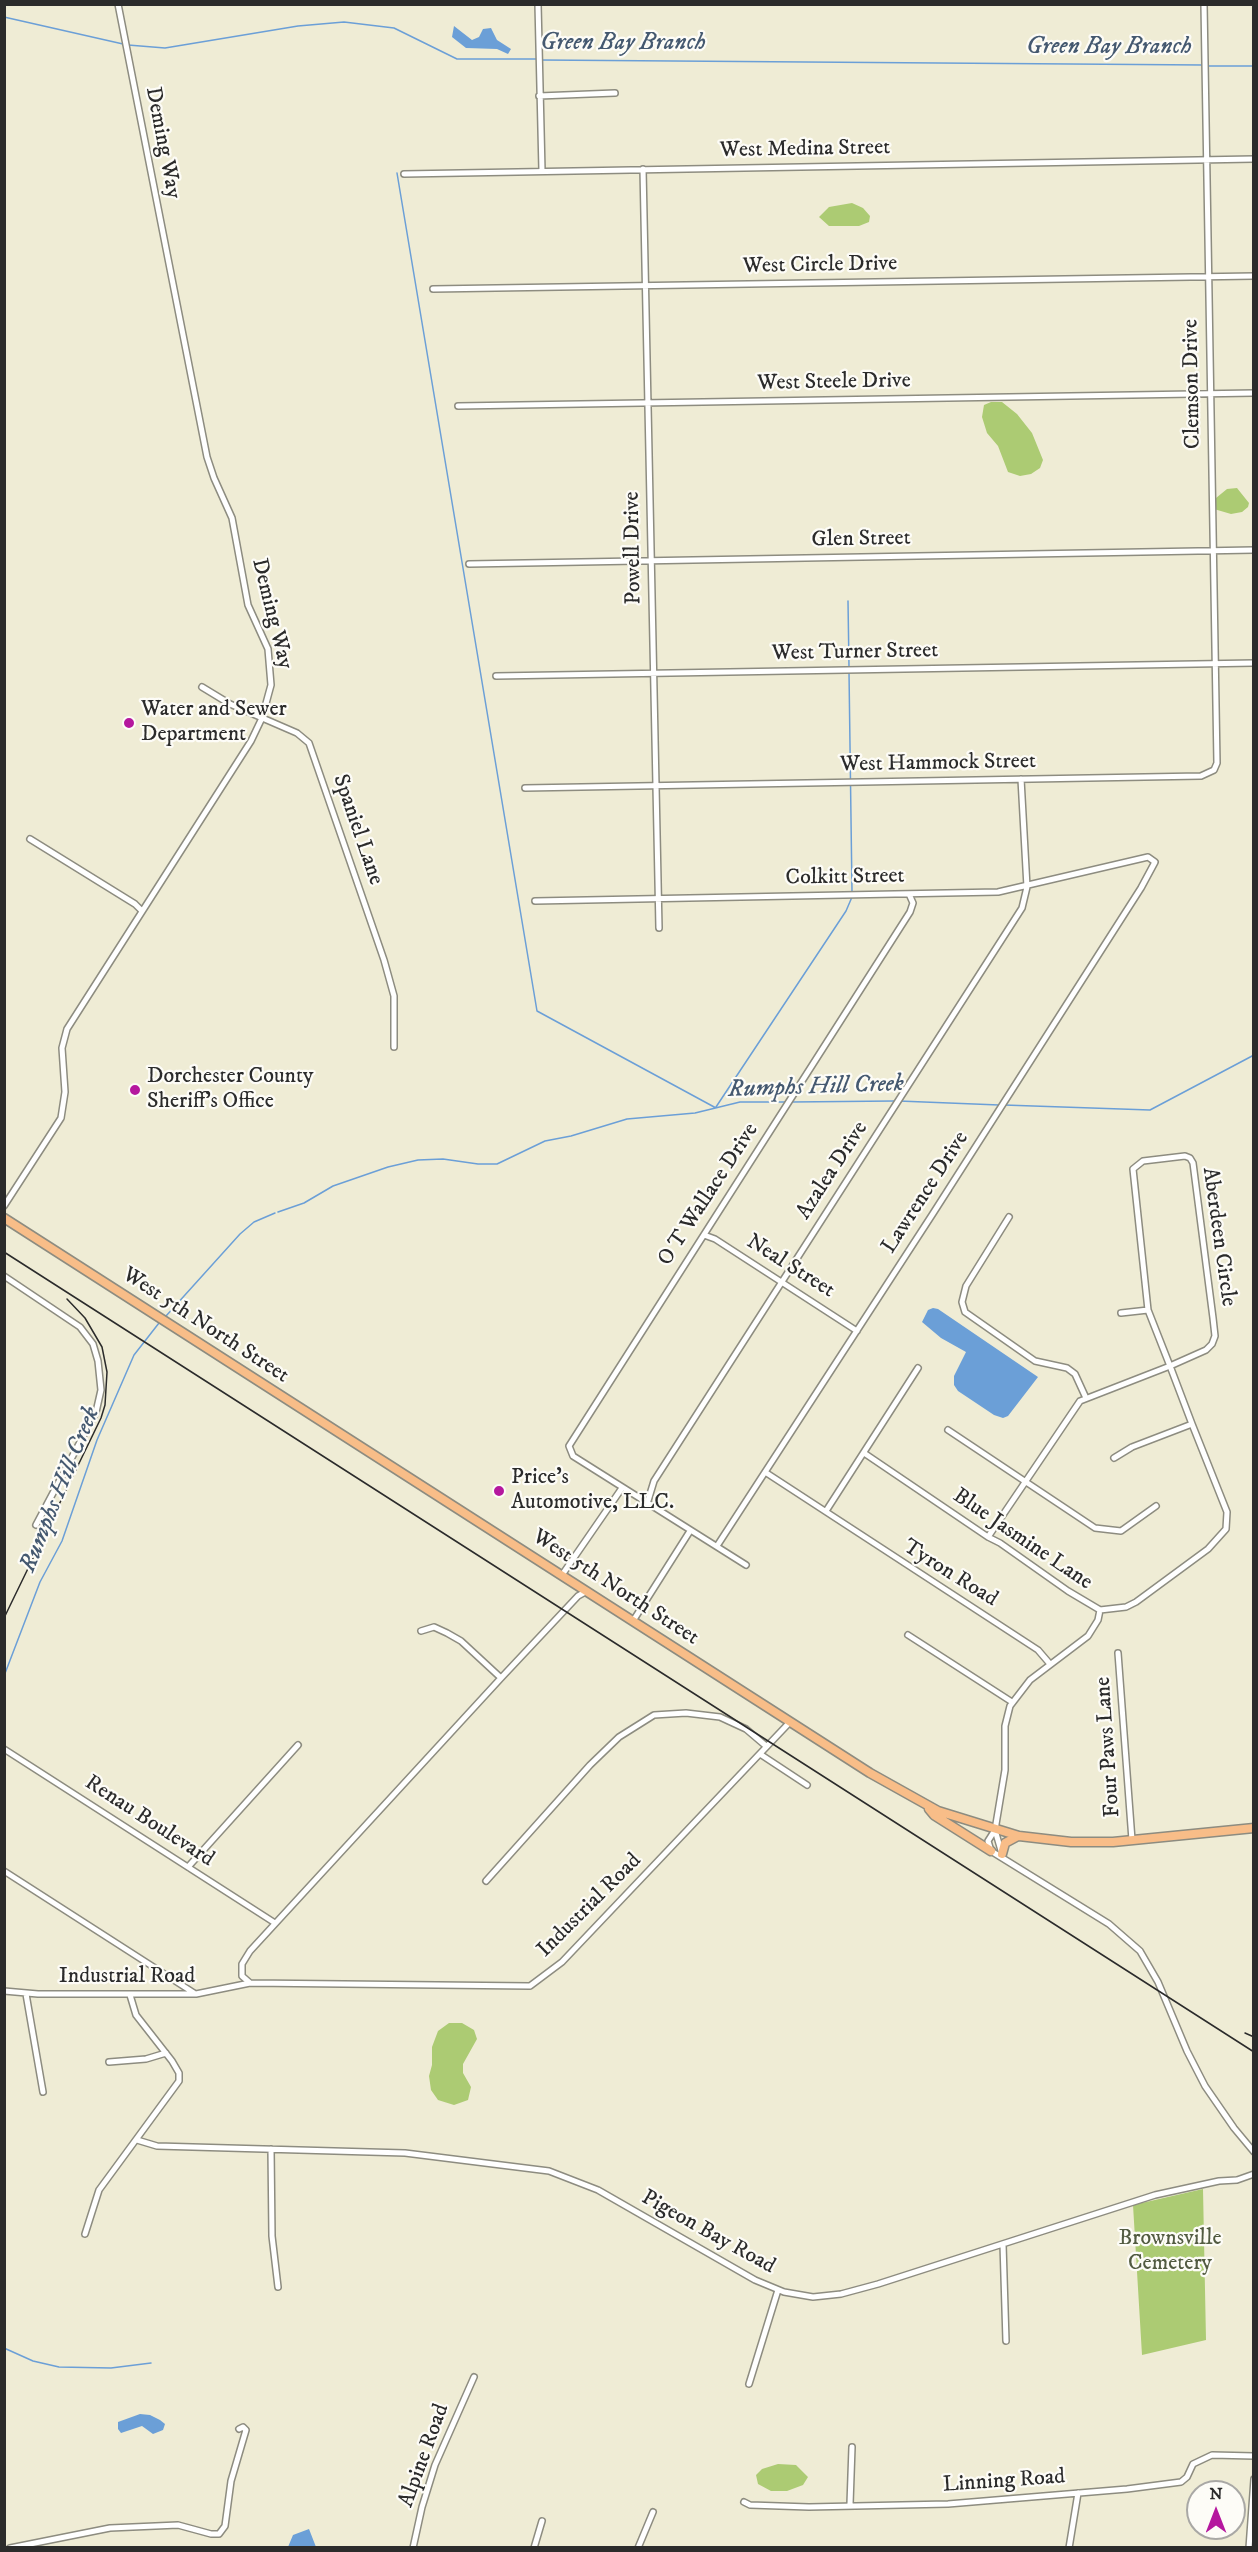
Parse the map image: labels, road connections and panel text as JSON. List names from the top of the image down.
{
  "streets": {
    "main road": ["West 5th North Street"],
    "street": [
      "Deming Way",
      "West Medina Street",
      "West Circle Drive",
      "West Steele Drive",
      "Clemson Drive",
      "Glen Street",
      "Powell Drive",
      "West Turner Street",
      "West Hammock Street",
      "Spaniel Lane",
      "Colkitt Street",
      "Azalea Drive",
      "Lawrence Drive",
      "O T Wallace Drive",
      "Aberdeen Circle",
      "Neal Street",
      "Blue Jasmine Lane",
      "Tyron Road",
      "Four Paws Lane",
      "Renau Boulevard",
      "Industrial Road",
      "Pigeon Bay Road",
      "Alpine Road",
      "Linning Road"
    ]
  },
  "crossings": [
    ["Deming Way", "Spaniel Lane"],
    ["West Medina Street", "Clemson Drive"],
    ["West Medina Street", "Powell Drive"],
    ["West Circle Drive", "Clemson Drive"],
    ["West Circle Drive", "Powell Drive"],
    ["West Steele Drive", "Clemson Drive"],
    ["West Steele Drive", "Powell Drive"],
    ["Clemson Drive", "Glen Street"],
    ["Clemson Drive", "West Turner Street"],
    ["Clemson Drive", "West Hammock Street"],
    ["Glen Street", "Powell Drive"],
    ["Powell Drive", "West Turner Street"],
    ["Powell Drive", "West Hammock Street"],
    ["Powell Drive", "Colkitt Street"],
    ["West Hammock Street", "Azalea Drive"],
    ["Colkitt Street", "Azalea Drive"],
    ["Colkitt Street", "Lawrence Drive"],
    ["Colkitt Street", "O T Wallace Drive"],
    ["Azalea Drive", "Neal Street"],
    ["Lawrence Drive", "Neal Street"],
    ["Lawrence Drive", "Tyron Road"],
    ["O T Wallace Drive", "Neal Street"],
    ["Aberdeen Circle", "Blue Jasmine Lane"],
    ["West 5th North Street", "Four Paws Lane"],
    ["West 5th North Street", "Industrial Road"]
  ],
  "water": ["Green Bay Branch", "Rumphs Hill Creek"],
  "parks": ["Brownsville Cemetery"],
  "places": ["Water and Sewer Department", "Dorchester County Sheriff's Office", "Price's Automotive, LLC."],
  "north": "top"
}
